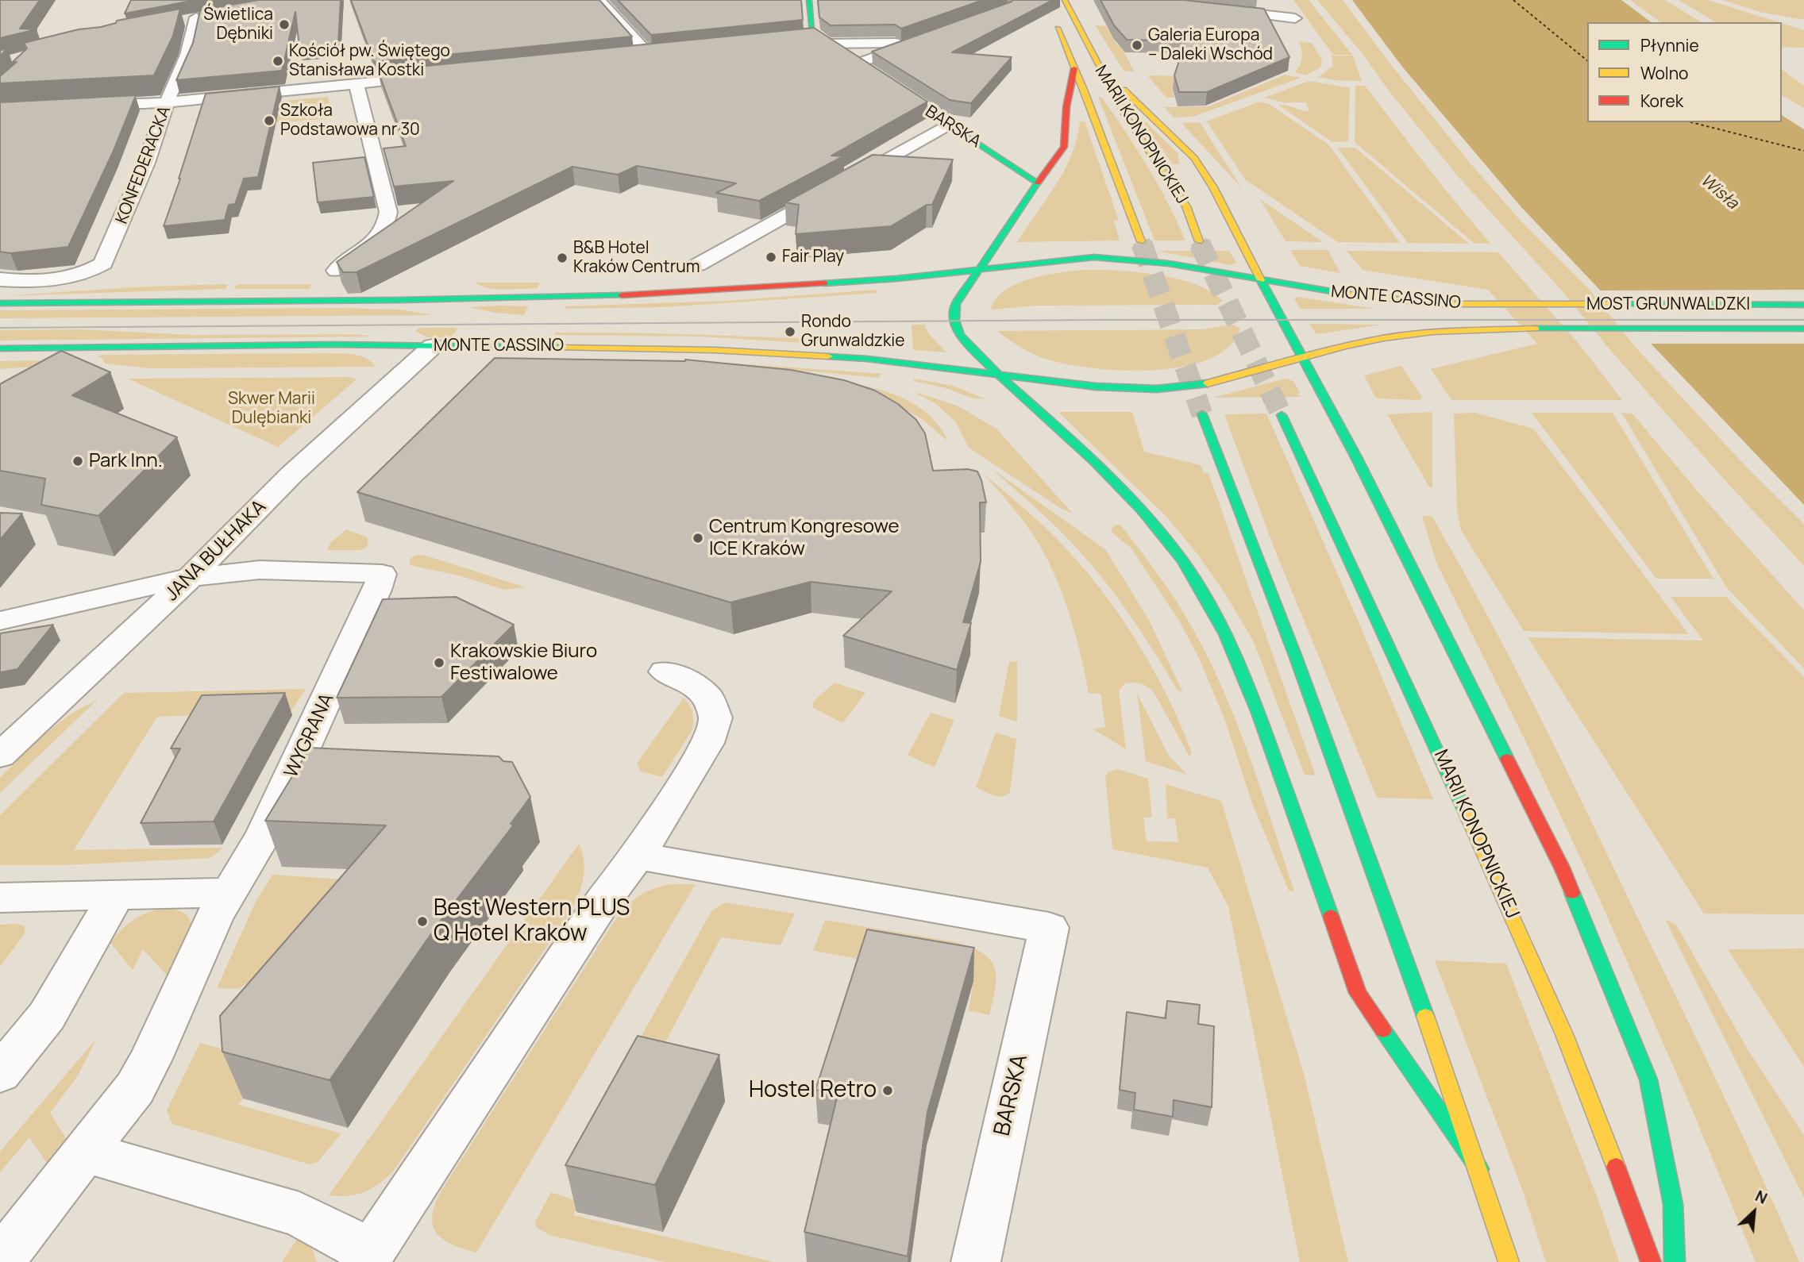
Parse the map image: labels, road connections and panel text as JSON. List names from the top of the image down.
{
  "streets": {
    "main road": [
      "BARSKA",
      "MARII KONOPNICKIEJ",
      "MONTE CASSINO",
      "MOST GRUNWALDZKI"
    ],
    "street": ["KONFEDERACKA", "JANA BUŁHAKA", "WYGRANA"]
  },
  "crossings": [
    ["MONTE CASSINO", "MOST GRUNWALDZKI"],
    ["MONTE CASSINO", "JANA BUŁHAKA"],
    ["JANA BUŁHAKA", "WYGRANA"]
  ],
  "water": ["Wisła"],
  "parks": ["Skwer Marii Dulębianki"],
  "places": [
    "Świetlica Dębniki",
    "Galeria Europa – Daleki Wschód",
    "Kościół pw. Świętego Stanisława Kostki",
    "Szkoła Podstawowa nr 30",
    "Fair Play",
    "B&B Hotel Kraków Centrum",
    "Rondo Grunwaldzkie",
    "Park Inn.",
    "Centrum Kongresowe ICE Kraków",
    "Krakowskie Biuro Festiwalowe",
    "Best Western PLUS Q Hotel Kraków",
    "Hostel Retro"
  ],
  "legend": ["Płynnie", "Wolno", "Korek"],
  "north": "top right"
}
